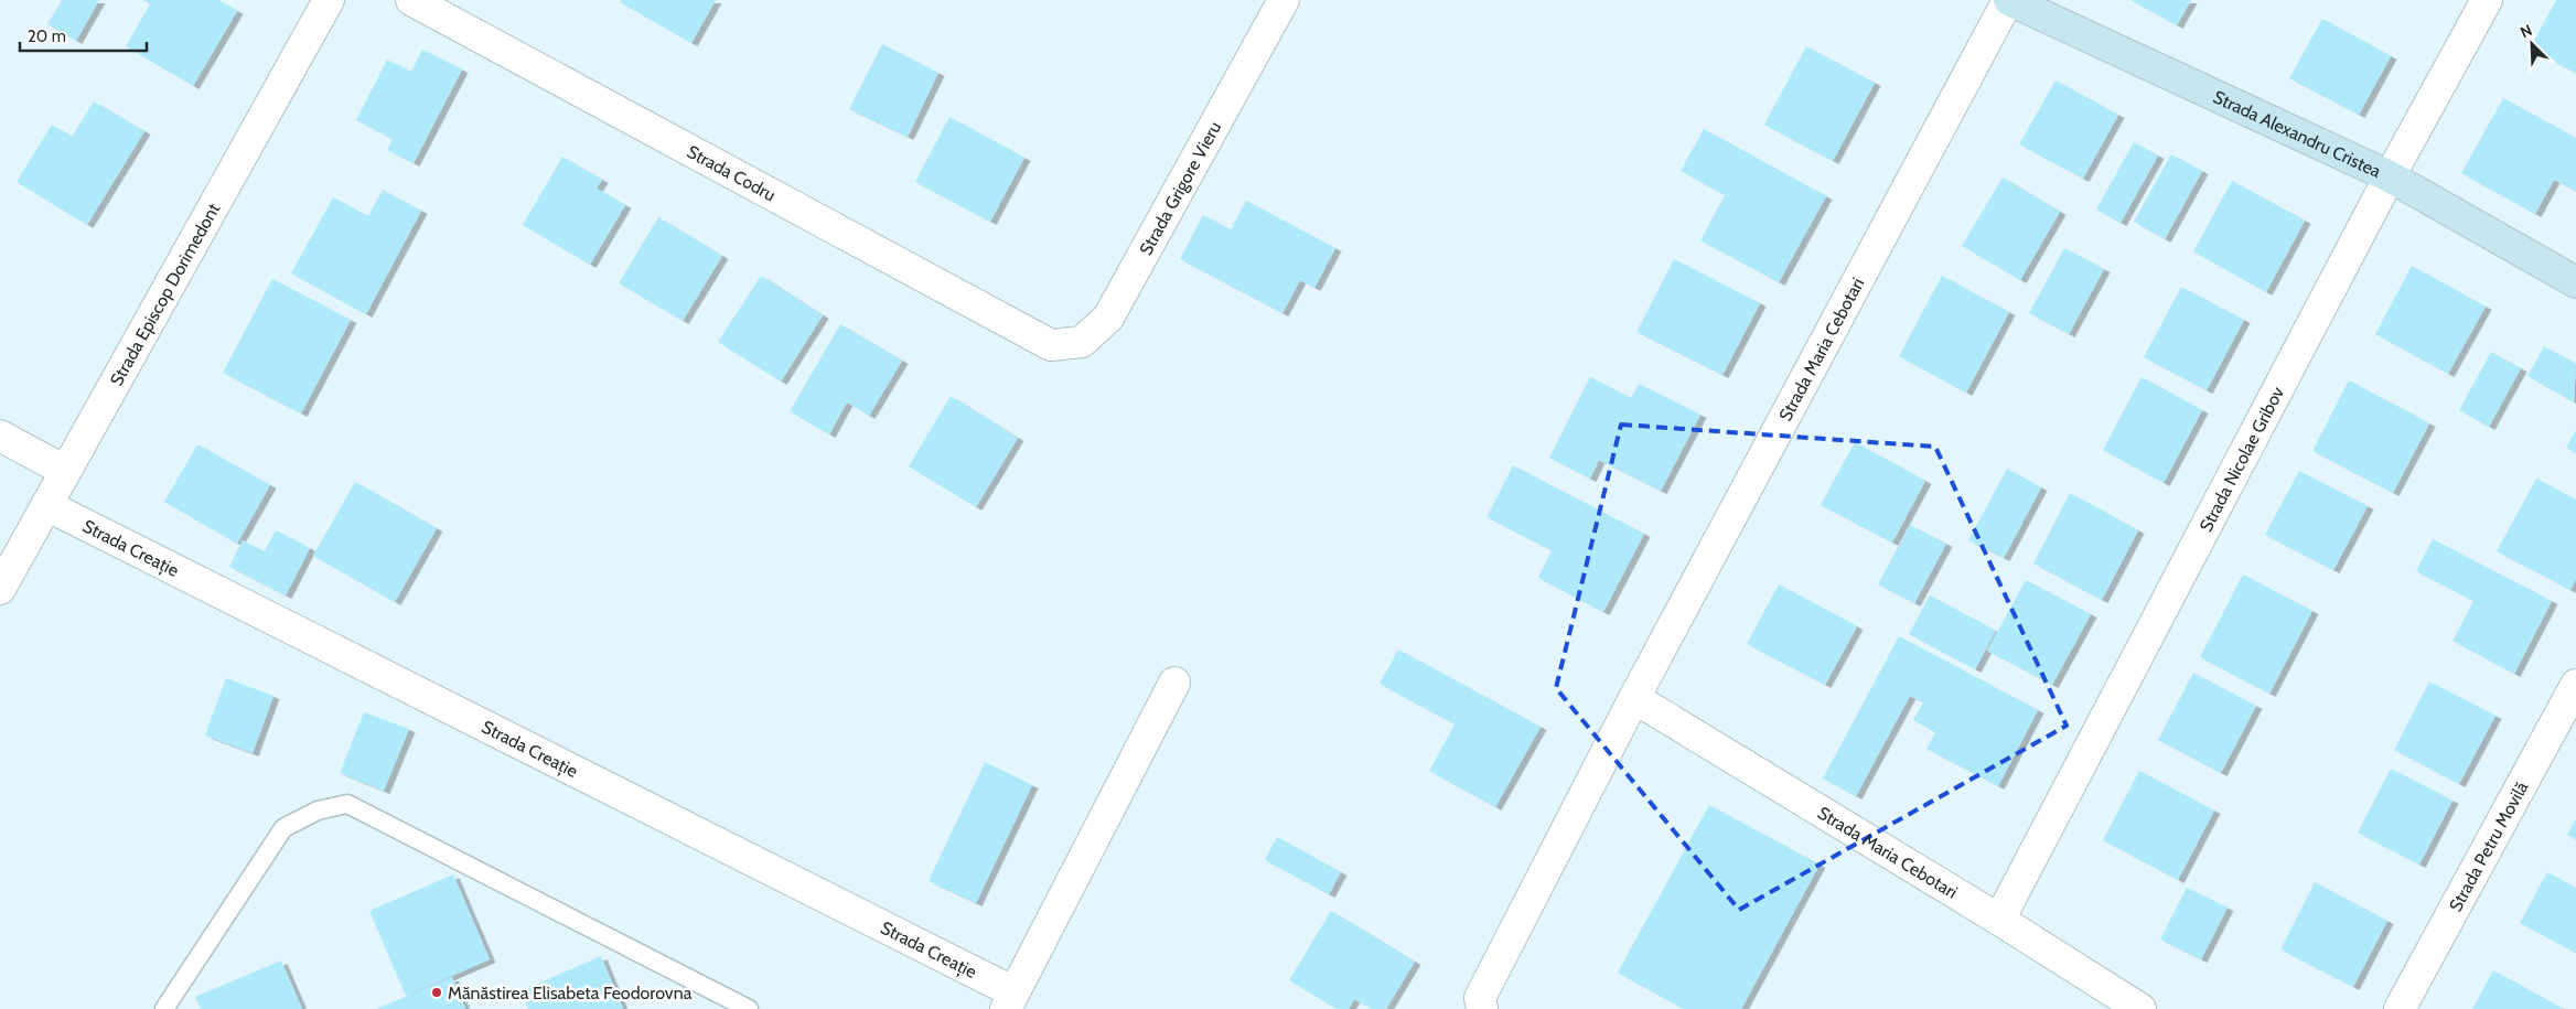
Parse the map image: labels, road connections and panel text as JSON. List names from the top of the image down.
{
  "streets": {
    "street": [
      "Strada Alexandru Cristea",
      "Strada Codru",
      "Strada Grigore Vieru",
      "Strada Episcop Dorimedont",
      "Strada Maria Cebotari",
      "Strada Nicolae Gribov",
      "Strada Creație",
      "Strada Petru Movilă"
    ]
  },
  "crossings": [
    ["Strada Alexandru Cristea", "Strada Maria Cebotari"],
    ["Strada Alexandru Cristea", "Strada Nicolae Gribov"],
    ["Strada Codru", "Strada Grigore Vieru"],
    ["Strada Episcop Dorimedont", "Strada Creație"],
    ["Strada Maria Cebotari", "Strada Nicolae Gribov"]
  ],
  "places": ["Mănăstirea Elisabeta Feodorovna"],
  "scale_bar": "20 m",
  "north": "top left"
}
